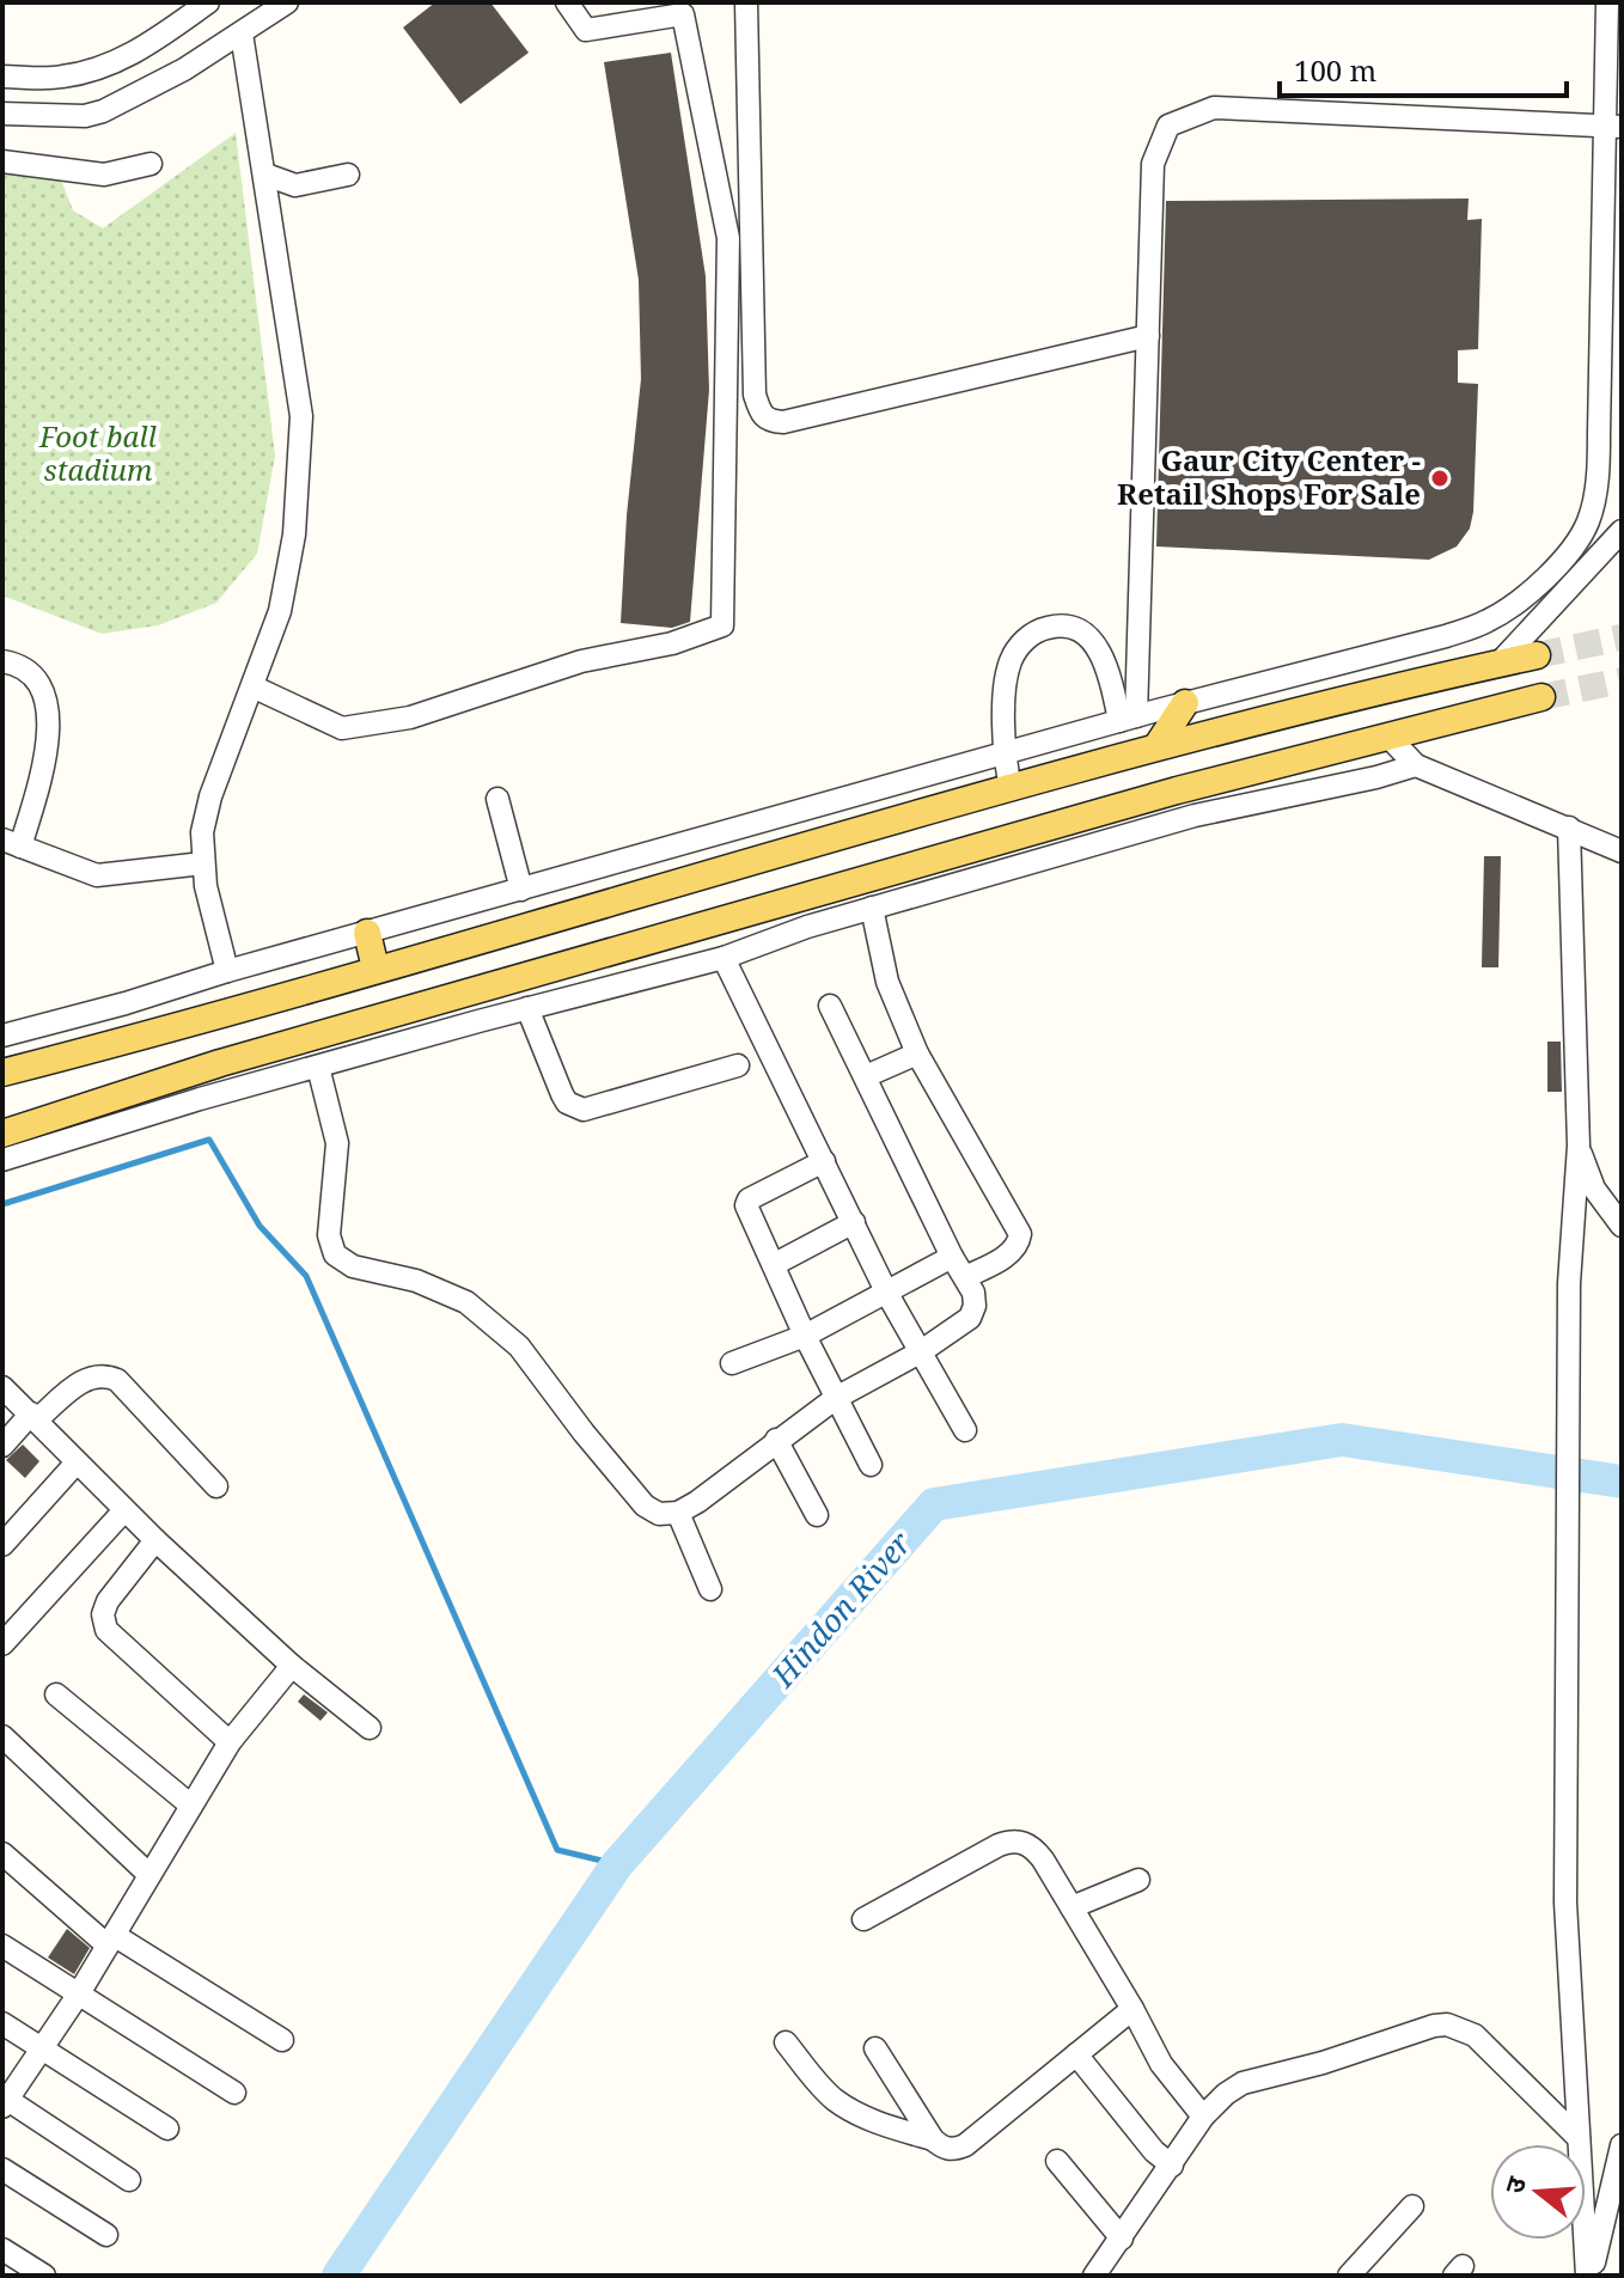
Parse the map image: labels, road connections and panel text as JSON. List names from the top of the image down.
{
  "water": ["Hindon River"],
  "parks": ["Foot ball stadium"],
  "places": ["Gaur City Center - Retail Shops For Sale"],
  "scale_bar": "100 m",
  "north": "left"
}
